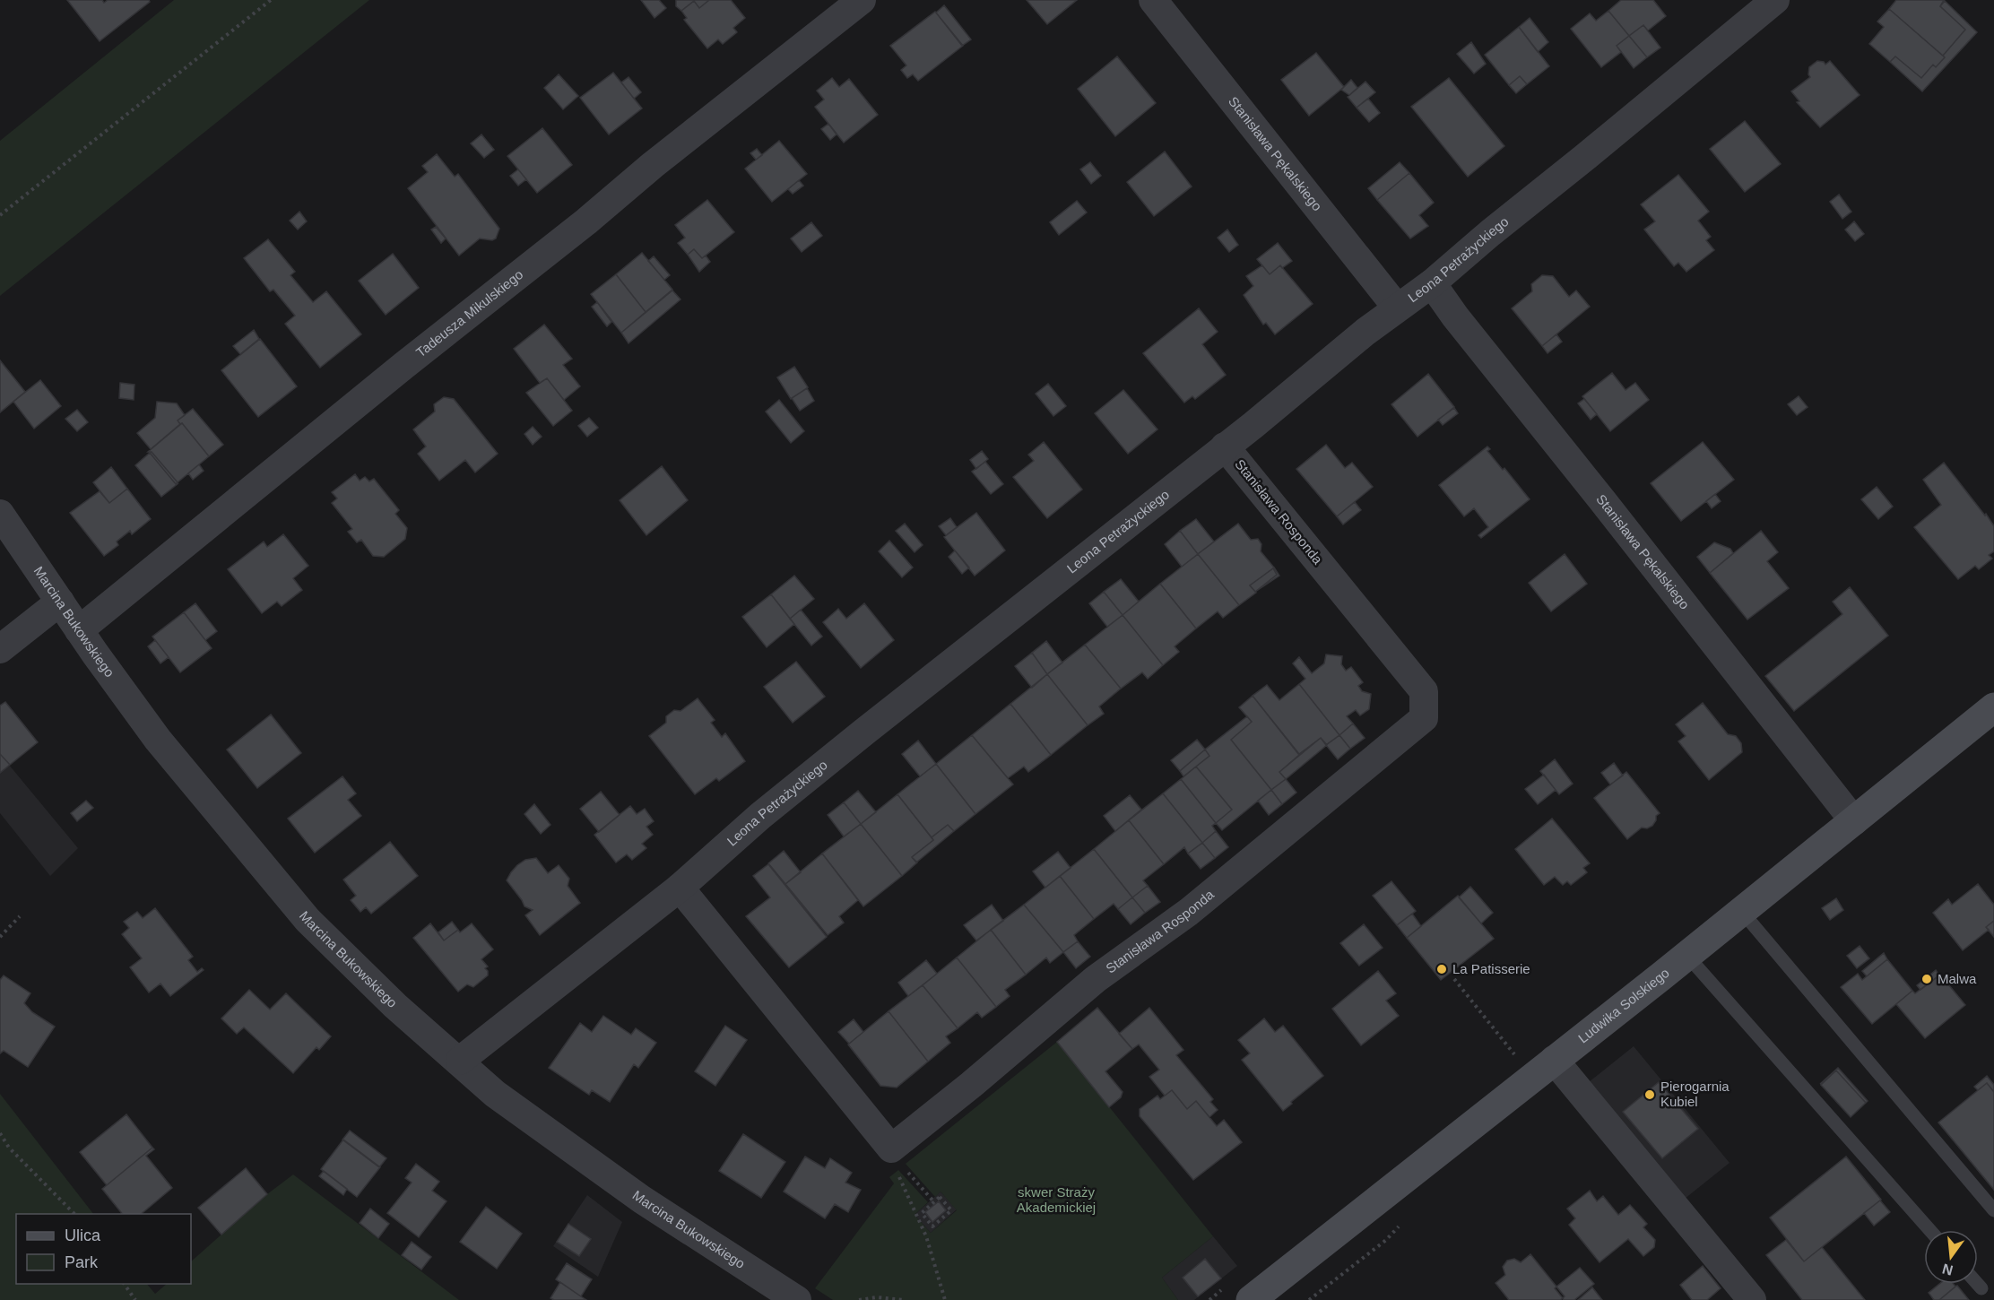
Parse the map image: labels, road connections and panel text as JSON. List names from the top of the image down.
{
  "streets": {
    "main road": ["Ludwika Solskiego"],
    "street": [
      "Stanisława Pękalskiego",
      "Leona Petrażyckiego",
      "Tadeusza Mikulskiego",
      "Stanisława Rosponda",
      "Marcina Bukowskiego"
    ]
  },
  "crossings": [
    ["Stanisława Pękalskiego", "Leona Petrażyckiego"],
    ["Stanisława Pękalskiego", "Ludwika Solskiego"],
    ["Leona Petrażyckiego", "Stanisława Rosponda"],
    ["Leona Petrażyckiego", "Marcina Bukowskiego"],
    ["Tadeusza Mikulskiego", "Marcina Bukowskiego"]
  ],
  "parks": ["skwer Straży Akademickiej"],
  "places": ["La Patisserie", "Malwa", "Pierogarnia Kubiel"],
  "legend": ["Ulica", "Park"],
  "north": "bottom"
}
